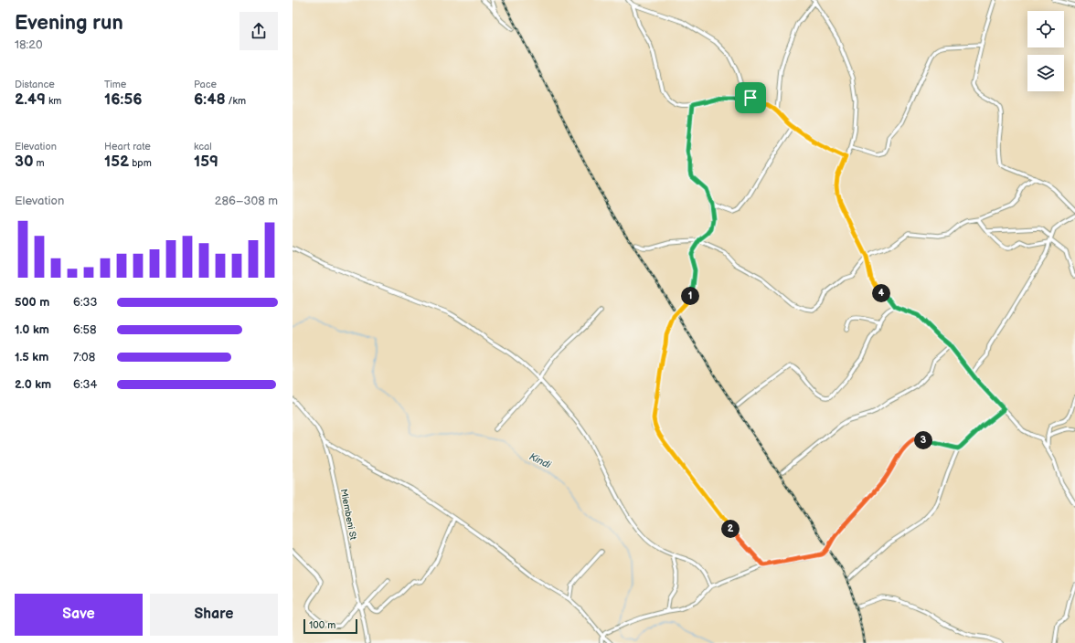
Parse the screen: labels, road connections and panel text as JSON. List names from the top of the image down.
{
  "streets": {
    "street": ["Miembeni St"]
  },
  "water": ["Kindi"],
  "scale_bar": "100 m",
  "page": {
    "heading": ["Evening run", "18:20"],
    "stats": [
      ["Distance", "2.49 km"],
      ["Time", "16:56"],
      ["Pace", "6:48 /km"],
      ["Elevation", "30 m"],
      ["Heart rate", "152 bpm"],
      ["kcal", "159"]
    ],
    "chart": ["Elevation", "286–308 m"],
    "pins": [
      "4",
      "1",
      "3",
      "2"
    ],
    "list": [
      {
        "name": "500 m",
        "note": "6:33"
      },
      {
        "name": "1.0 km",
        "note": "6:58"
      },
      {
        "name": "1.5 km",
        "note": "7:08"
      },
      {
        "name": "2.0 km",
        "note": "6:34"
      }
    ],
    "buttons": ["Save", "Share"],
    "scale": "100 m"
  }
}
